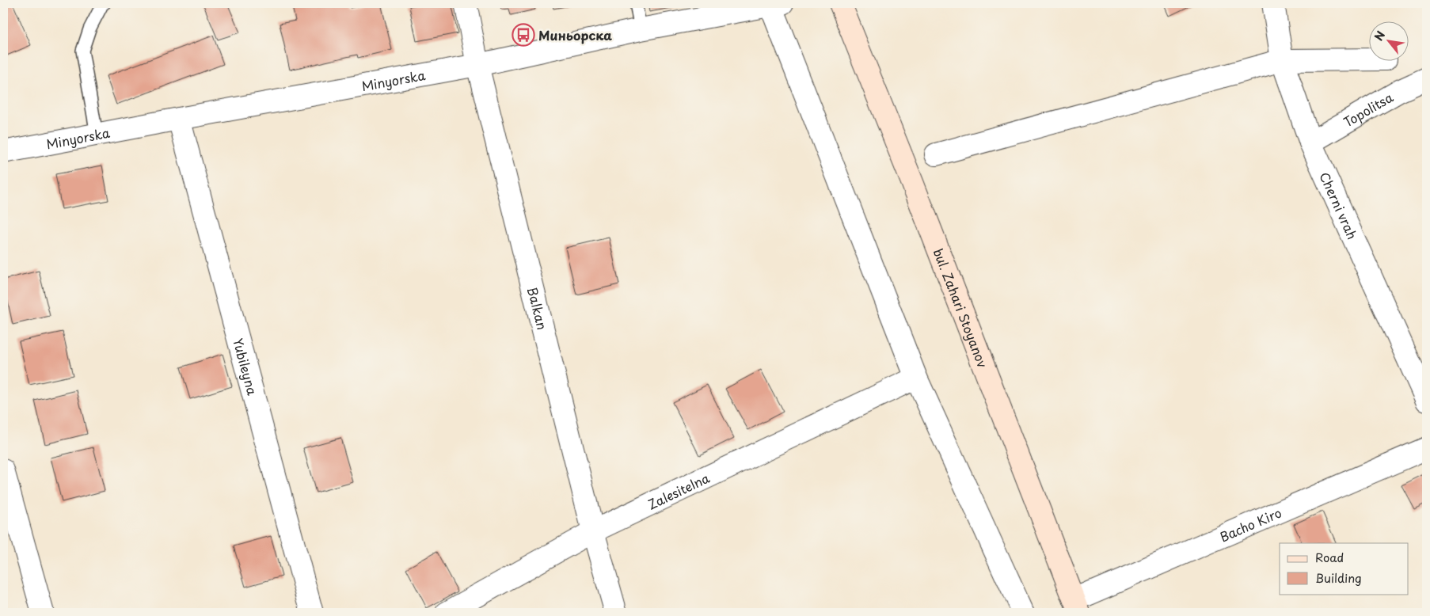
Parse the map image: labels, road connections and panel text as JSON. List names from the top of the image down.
{
  "streets": {
    "main road": ["bul. Zahari Stoyanov"],
    "street": [
      "Minyorska",
      "Topolitsa",
      "Cherni vrah",
      "Balkan",
      "Yubileyna",
      "Zalesitelna",
      "Bacho Kiro"
    ]
  },
  "crossings": [
    ["Minyorska", "Balkan"],
    ["Minyorska", "Yubileyna"],
    ["Topolitsa", "Cherni vrah"],
    ["bul. Zahari Stoyanov", "Bacho Kiro"],
    ["Balkan", "Zalesitelna"]
  ],
  "places": {
    "bus stop": ["Миньорска"]
  },
  "legend": ["Road", "Building"],
  "north": "top left"
}
